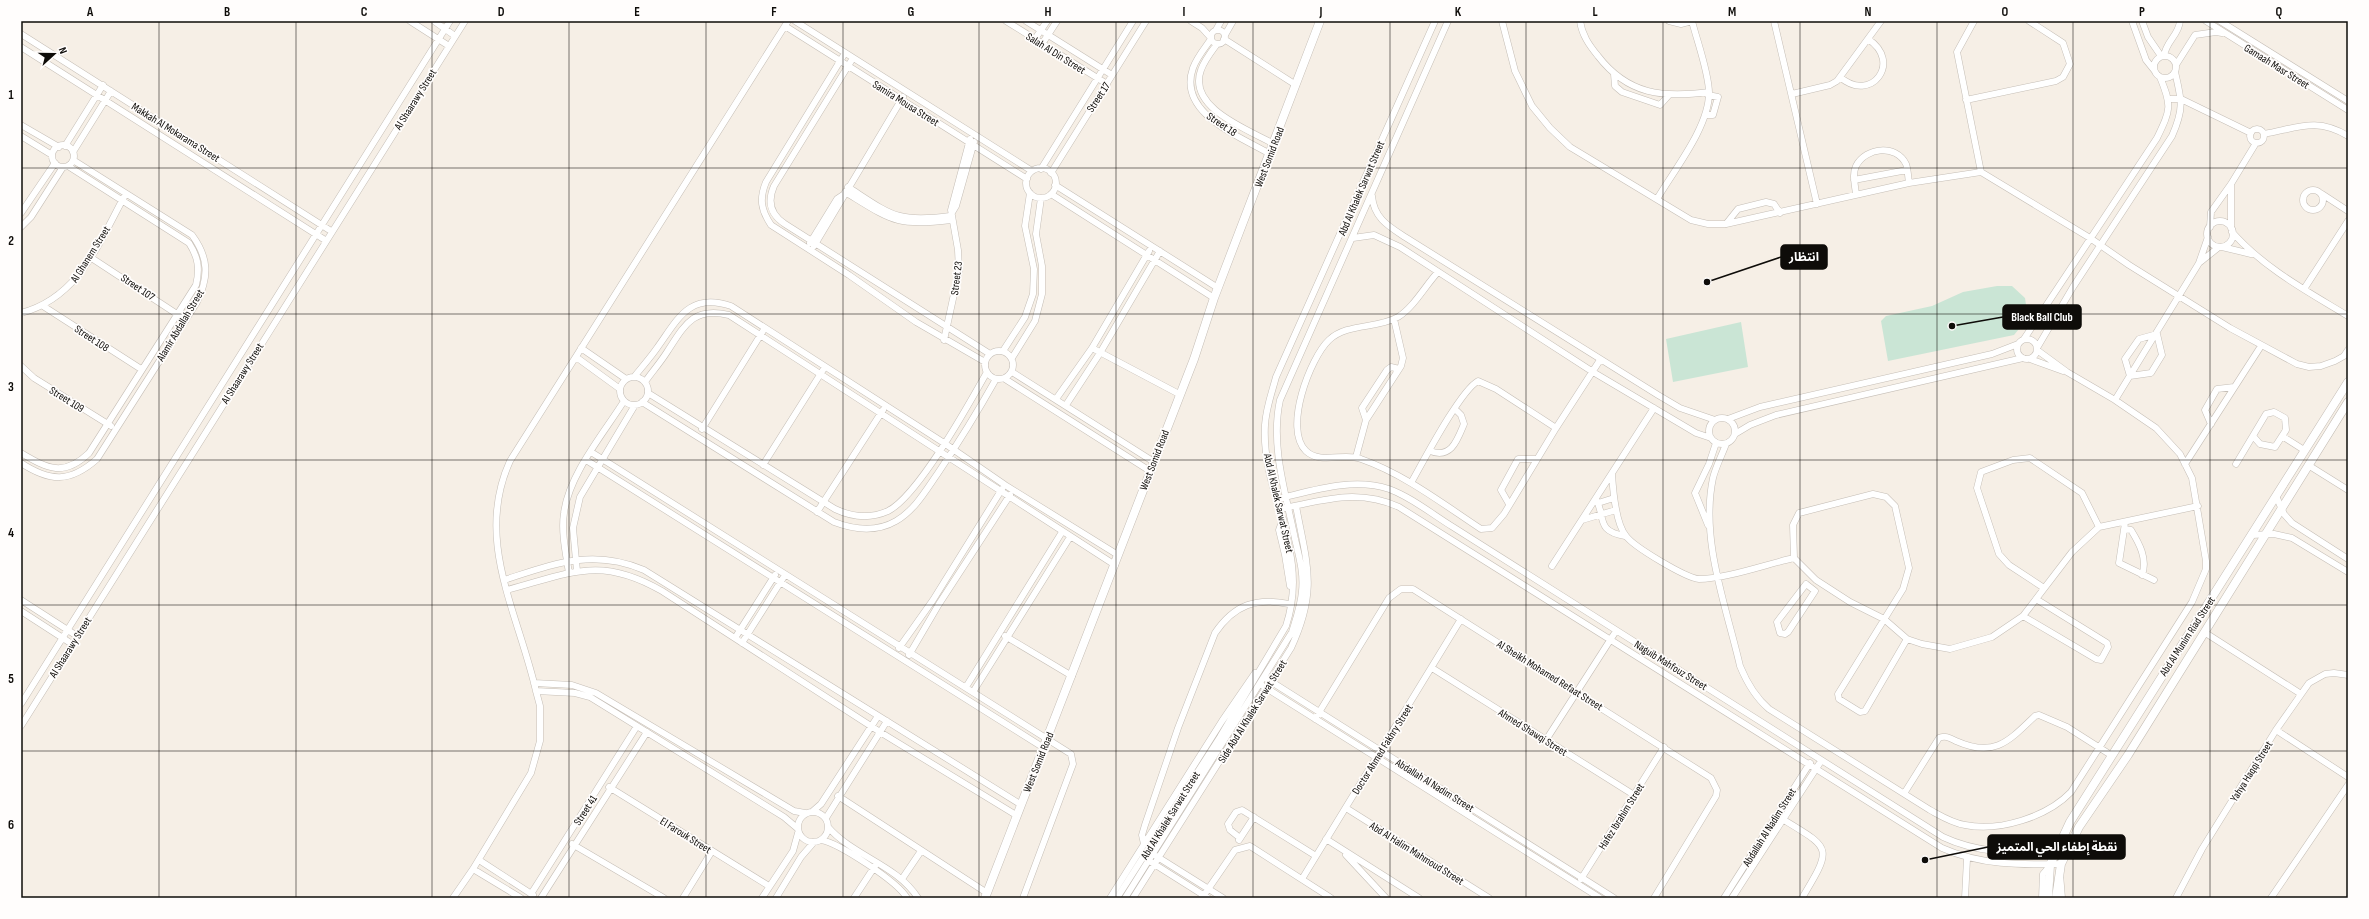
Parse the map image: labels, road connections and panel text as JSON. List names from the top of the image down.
{
  "streets": {
    "street": [
      "Salah Al Din Street",
      "Gamaah Masr Street",
      "Street 17",
      "Al Shaarawy Street",
      "Samira Mousa Street",
      "Street 18",
      "Makkah Al Mokarama Street",
      "West Somid Road",
      "Abd Al Khalek Sarwat Street",
      "Al Ghanem Street",
      "Street 23",
      "Street 107",
      "Alamir Abdallah Street",
      "Street 108",
      "Street 109",
      "Abd Al Munim Riad Street",
      "Naguib Mahfouz Street",
      "Al Sheikh Mohamed Refaat Street",
      "Side Abd Al Khalek Sarwat Street",
      "Ahmed Shawqi Street",
      "Doctor Ahmed Fakhry Street",
      "Yahya Haqqi Street",
      "Abdallah Al Nadim Street",
      "Street 41",
      "Hafez Ibrahim Street",
      "El Farouk Street",
      "Abd Al Halim Mahmoud Street"
    ]
  },
  "crossings": [
    ["Salah Al Din Street", "Street 17"],
    ["Street 17", "Samira Mousa Street"],
    ["Al Shaarawy Street", "Makkah Al Mokarama Street"],
    ["Street 18", "West Somid Road"],
    ["Abd Al Khalek Sarwat Street", "Naguib Mahfouz Street"],
    ["Abd Al Khalek Sarwat Street", "Side Abd Al Khalek Sarwat Street"],
    ["Abd Al Khalek Sarwat Street", "Abdallah Al Nadim Street"],
    ["Al Ghanem Street", "Street 107"],
    ["Al Ghanem Street", "Alamir Abdallah Street"],
    ["Al Ghanem Street", "Street 108"],
    ["Street 107", "Alamir Abdallah Street"],
    ["Alamir Abdallah Street", "Street 108"],
    ["Alamir Abdallah Street", "Street 109"],
    ["Abd Al Munim Riad Street", "Naguib Mahfouz Street"],
    ["Naguib Mahfouz Street", "Side Abd Al Khalek Sarwat Street"],
    ["Naguib Mahfouz Street", "Abdallah Al Nadim Street"],
    ["Al Sheikh Mohamed Refaat Street", "Doctor Ahmed Fakhry Street"],
    ["Al Sheikh Mohamed Refaat Street", "Abdallah Al Nadim Street"],
    ["Al Sheikh Mohamed Refaat Street", "Hafez Ibrahim Street"],
    ["Side Abd Al Khalek Sarwat Street", "Abdallah Al Nadim Street"],
    ["Ahmed Shawqi Street", "Doctor Ahmed Fakhry Street"],
    ["Ahmed Shawqi Street", "Hafez Ibrahim Street"],
    ["Doctor Ahmed Fakhry Street", "Abdallah Al Nadim Street"],
    ["Doctor Ahmed Fakhry Street", "Abd Al Halim Mahmoud Street"],
    ["Abdallah Al Nadim Street", "Hafez Ibrahim Street"],
    ["Street 41", "El Farouk Street"]
  ],
  "places": ["انتظار", "Black Ball Club", "نقطة إطفاء الحي المتميز"],
  "north": "right",
  "grid": {
    "columns": [
      "A",
      "B",
      "C",
      "D",
      "E",
      "F",
      "G",
      "H",
      "I",
      "J",
      "K",
      "L",
      "M",
      "N",
      "O",
      "P",
      "Q"
    ],
    "rows": [
      "1",
      "2",
      "3",
      "4",
      "5",
      "6"
    ]
  }
}
